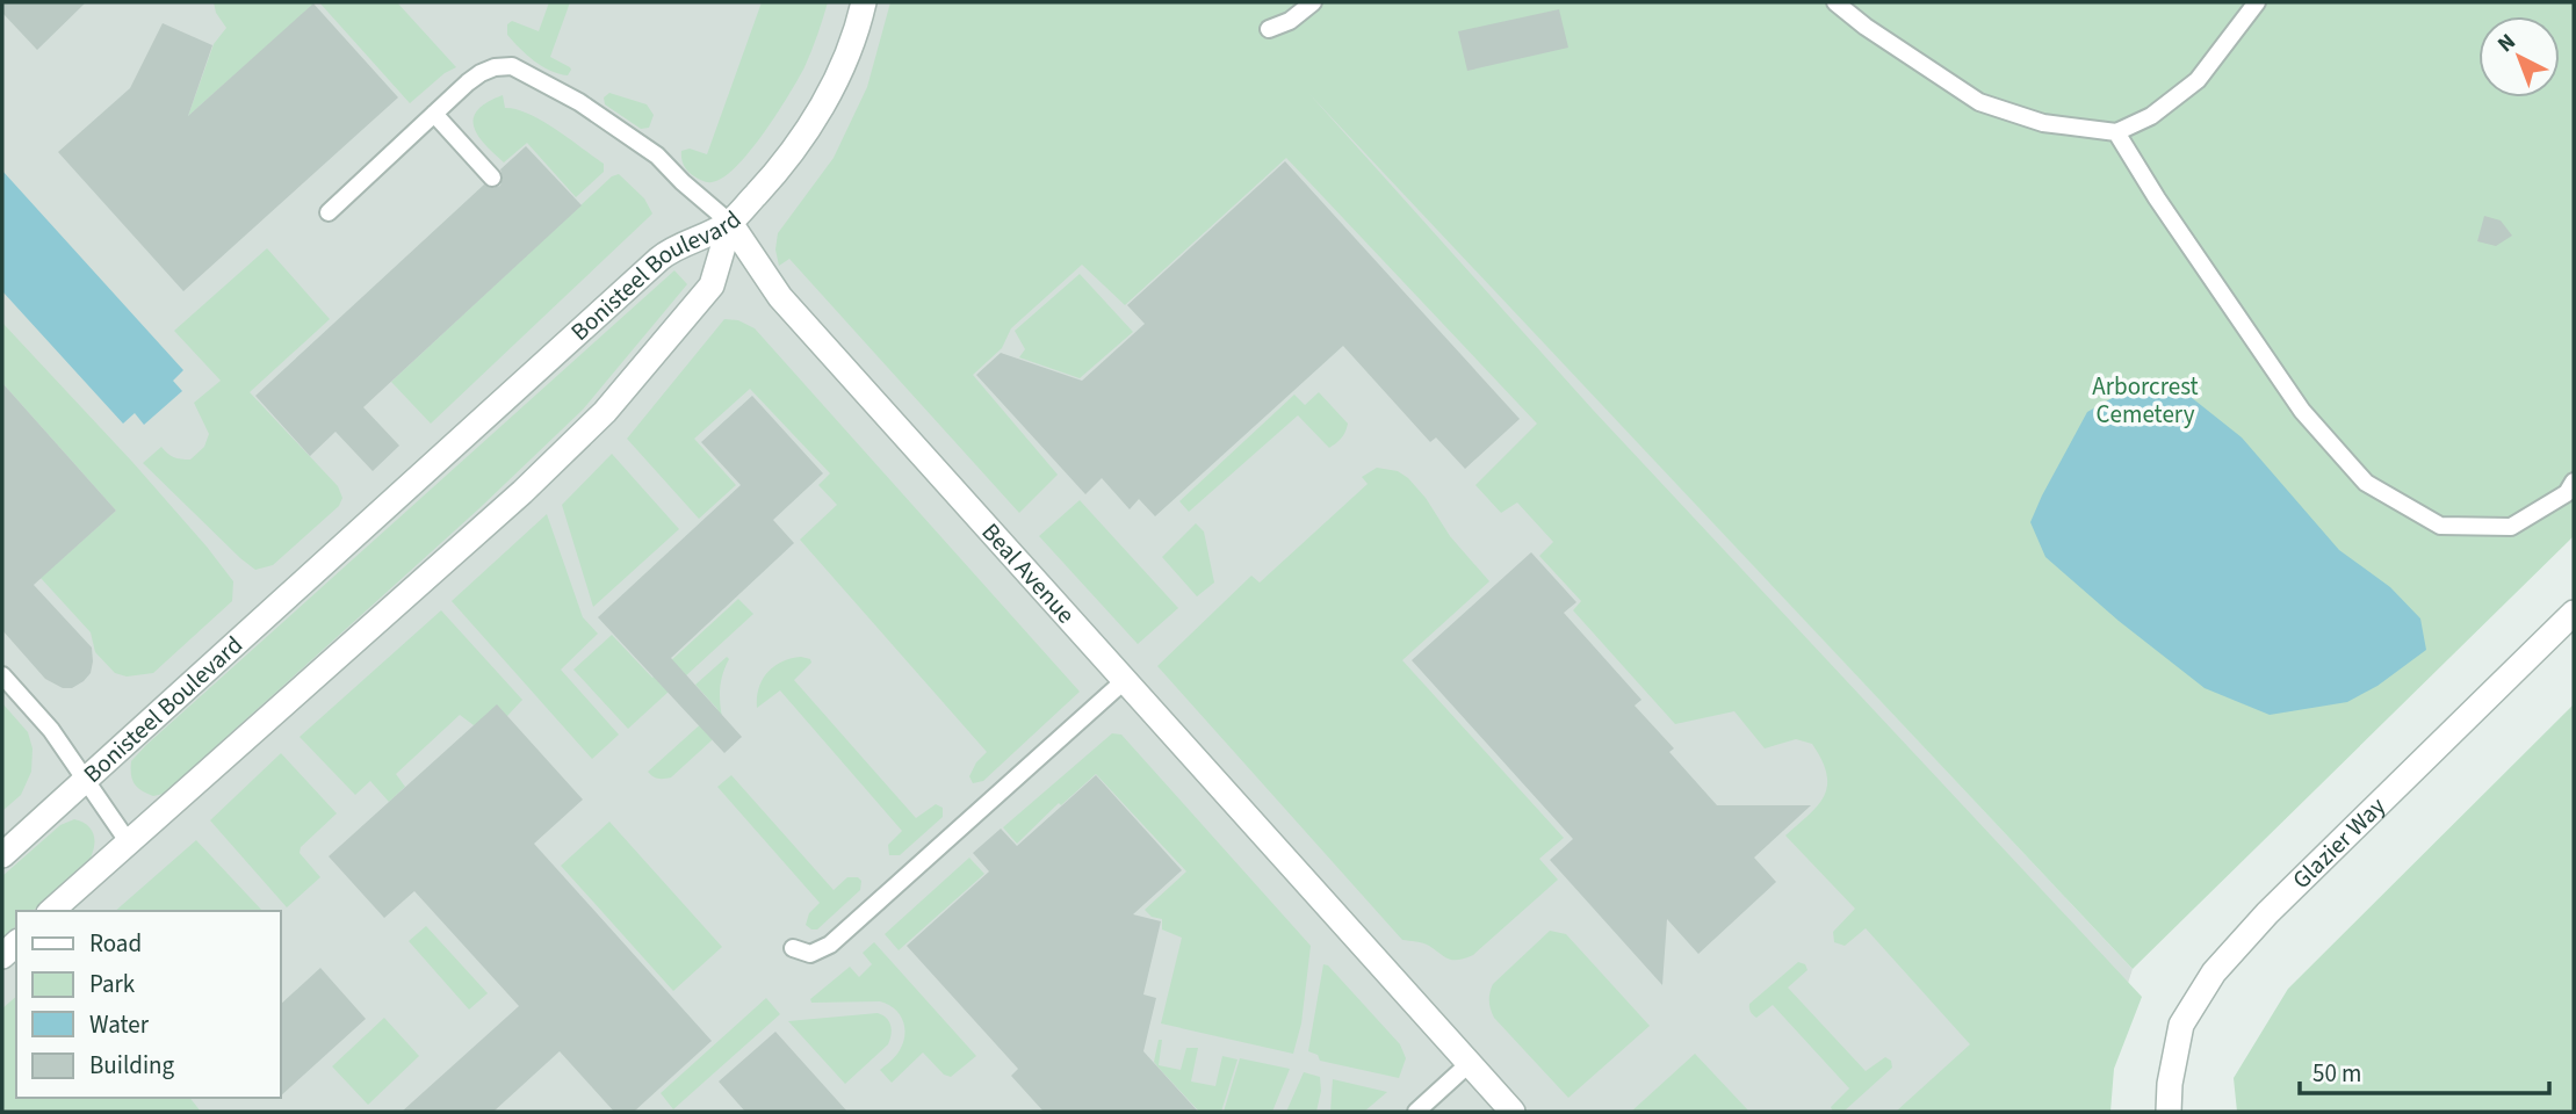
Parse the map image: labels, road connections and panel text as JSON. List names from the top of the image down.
{
  "streets": {
    "street": ["Bonisteel Boulevard", "Beal Avenue", "Glazier Way"]
  },
  "crossings": [
    ["Bonisteel Boulevard", "Beal Avenue"]
  ],
  "parks": ["Arborcrest Cemetery"],
  "legend": [
    "Road",
    "Park",
    "Water",
    "Building"
  ],
  "scale_bar": "50 m",
  "north": "top left"
}
